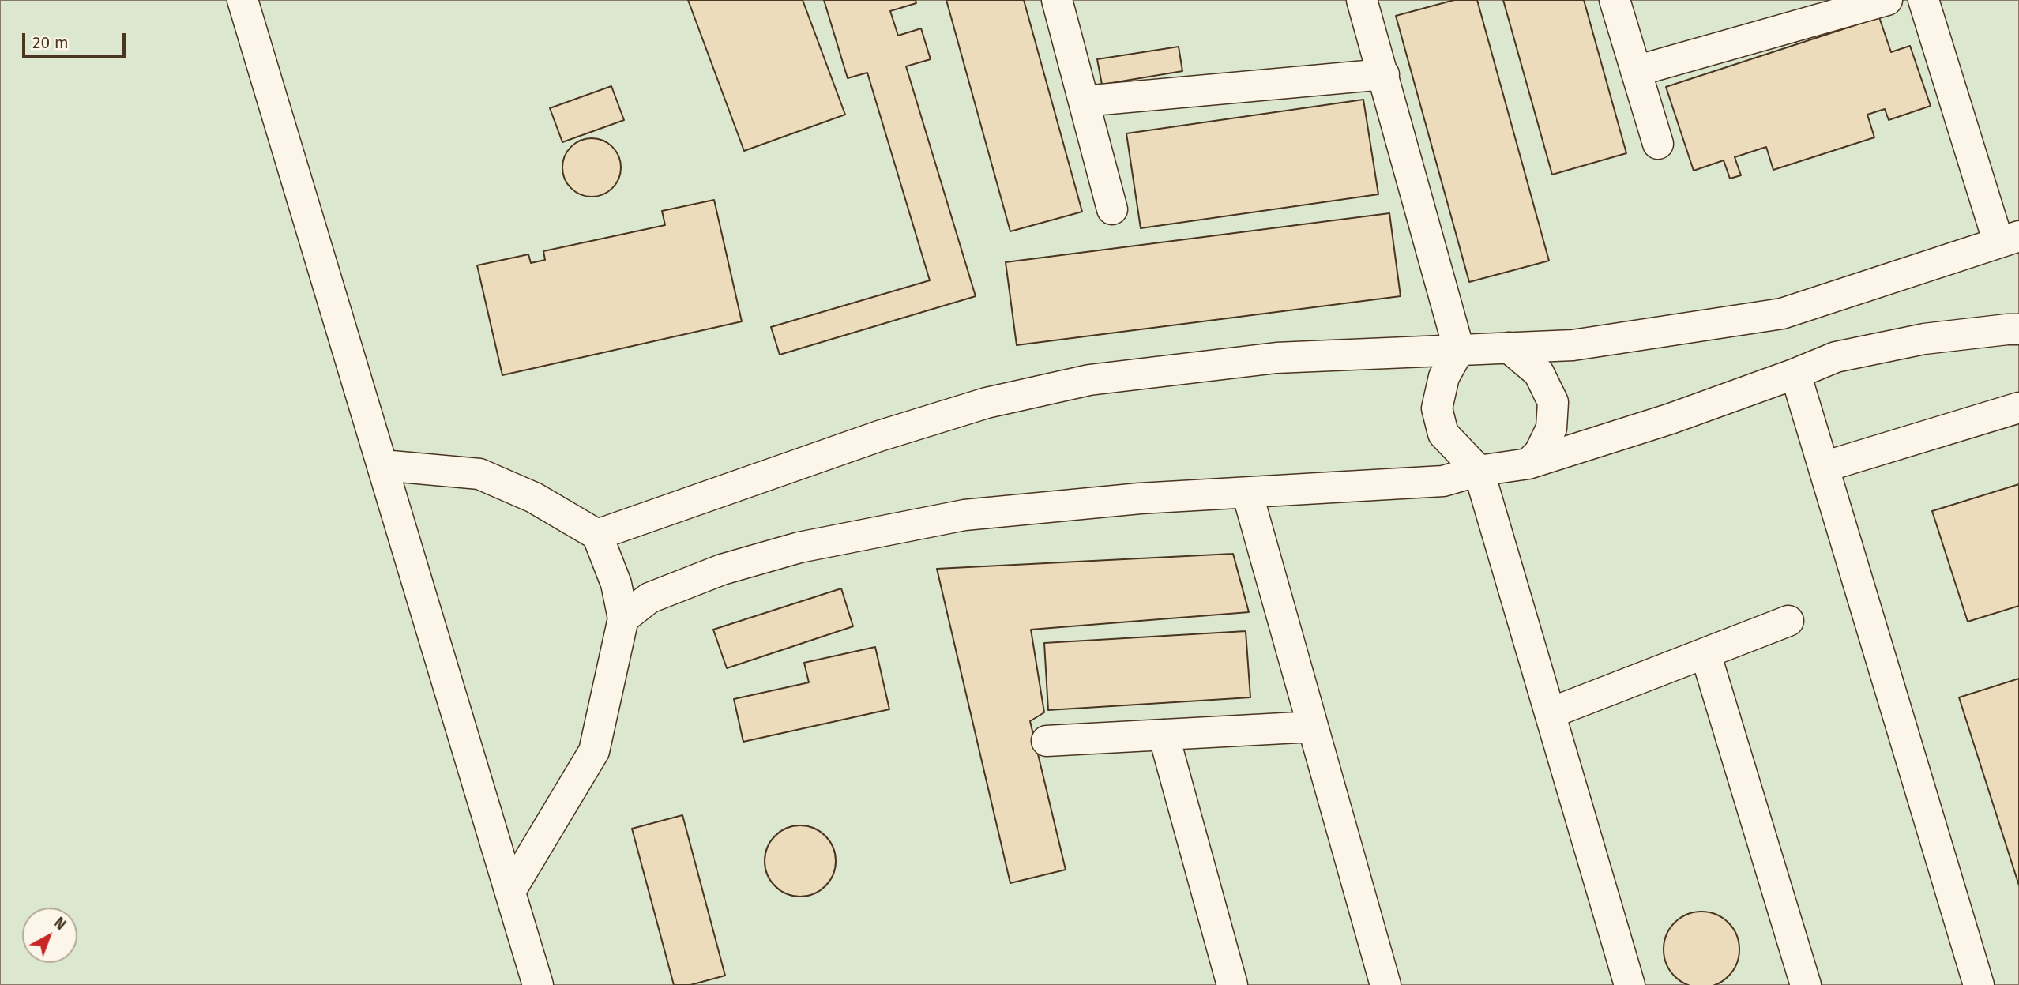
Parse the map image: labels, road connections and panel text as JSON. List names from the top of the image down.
{
  "scale_bar": "20 m",
  "north": "top right"
}
